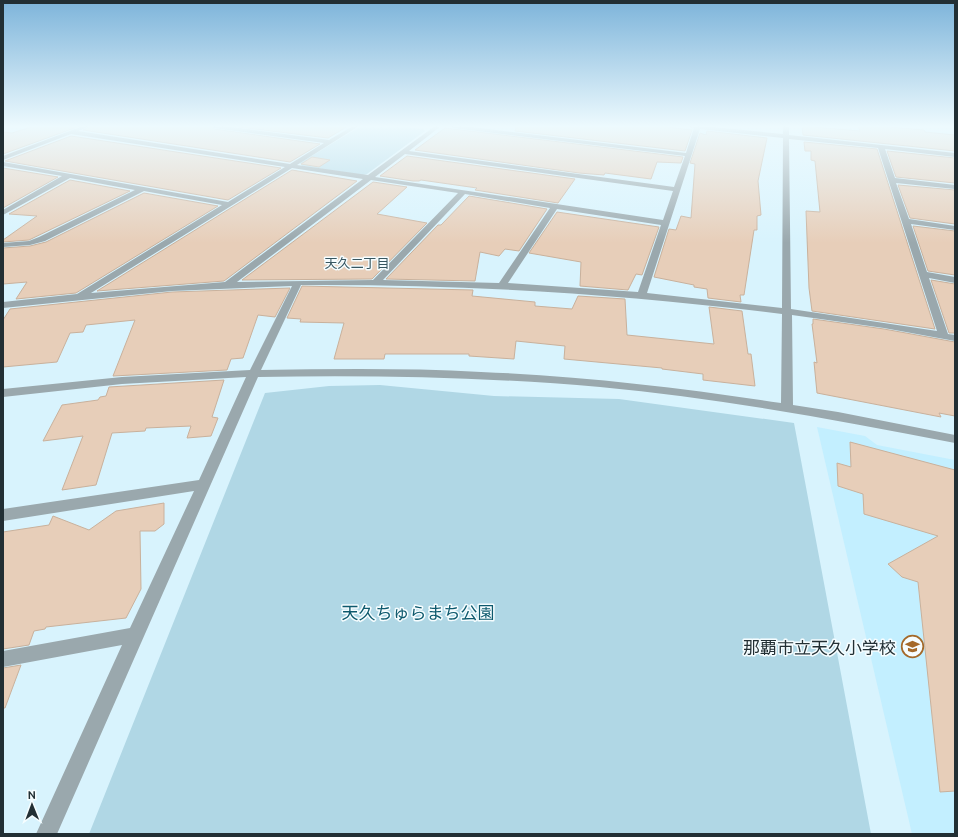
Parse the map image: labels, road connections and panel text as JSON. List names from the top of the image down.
{
  "districts": ["天久二丁目"],
  "parks": ["天久ちゅらまち公園"],
  "places": {
    "school or university": ["那覇市立天久小学校"]
  },
  "north": "top"
}
